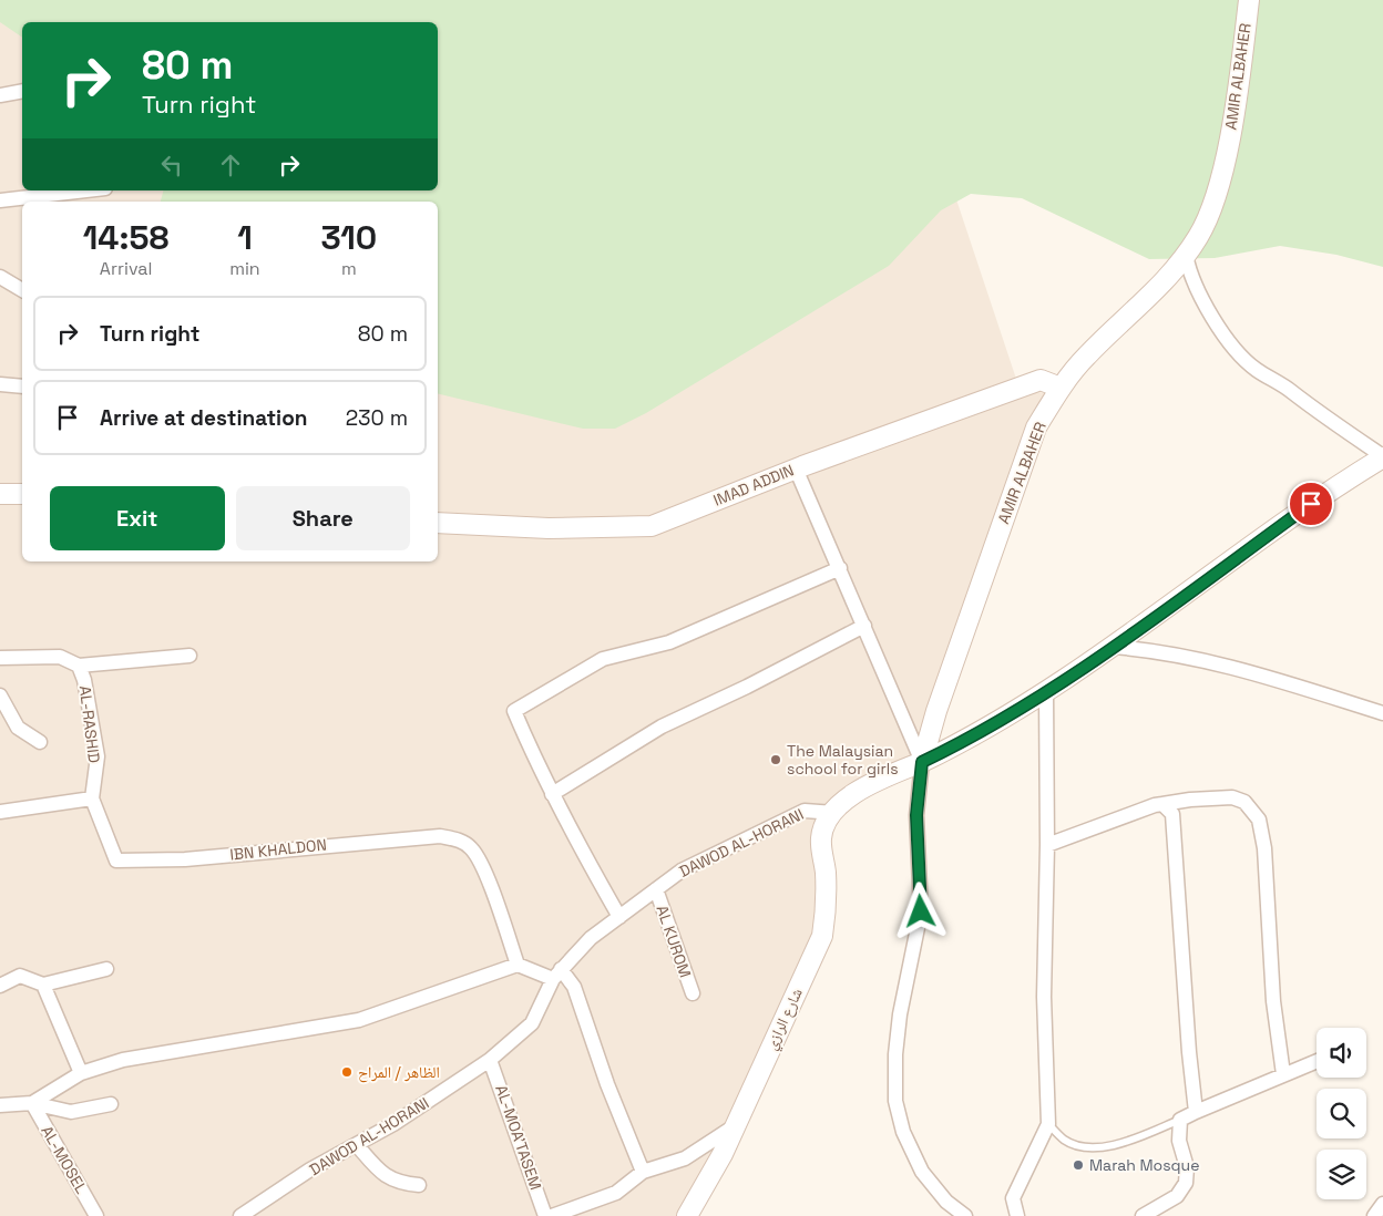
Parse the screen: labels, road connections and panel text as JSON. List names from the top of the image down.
{
  "streets": {
    "street": [
      "AMIR ALBAHER",
      "IMAD ADDIN",
      "AL-RASHID",
      "DAWOD AL-HORANI",
      "IBN KHALDON",
      "AL KUROM",
      "شارع الرازي",
      "AL-MOA'TASEM",
      "AL-MOSEL"
    ]
  },
  "crossings": [
    ["AMIR ALBAHER", "IMAD ADDIN"],
    ["AL-RASHID", "IBN KHALDON"],
    ["DAWOD AL-HORANI", "AL KUROM"],
    ["DAWOD AL-HORANI", "شارع الرازي"],
    ["DAWOD AL-HORANI", "AL-MOA'TASEM"]
  ],
  "places": ["The Malaysian school for girls", "الظاهر / المراح", "Marah Mosque"],
  "page": {
    "turn": ["80 m", "Turn right"],
    "eta": [
      "14:58",
      "Arrival",
      "1",
      "min",
      "310",
      "m"
    ],
    "list": [
      {
        "name": "Turn right",
        "value": "80 m"
      },
      {
        "name": "Arrive at destination",
        "value": "230 m"
      }
    ],
    "buttons": ["Exit", "Share"]
  }
}
